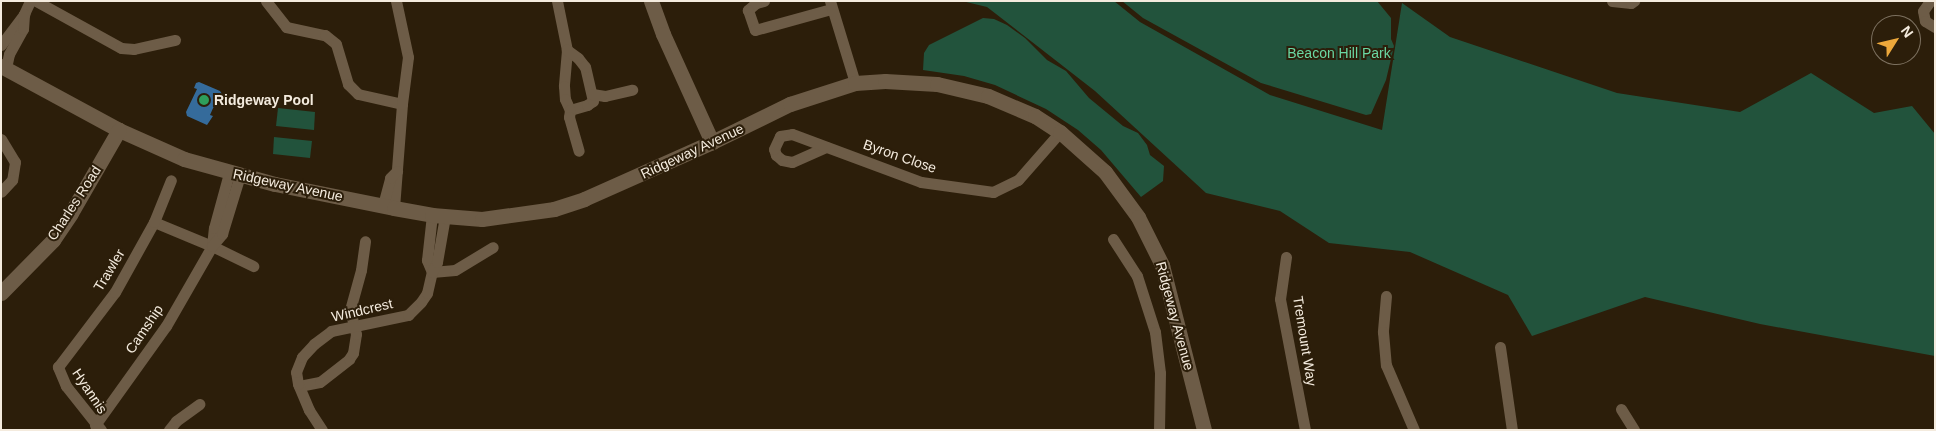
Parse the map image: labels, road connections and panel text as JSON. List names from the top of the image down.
{
  "streets": {
    "street": [
      "Ridgeway Avenue",
      "Byron Close",
      "Charles Road",
      "Trawler",
      "Windcrest",
      "Camship",
      "Tremount Way",
      "Hyannis"
    ]
  },
  "crossings": [
    ["Ridgeway Avenue", "Byron Close"],
    ["Ridgeway Avenue", "Charles Road"],
    ["Ridgeway Avenue", "Windcrest"],
    ["Ridgeway Avenue", "Camship"],
    ["Trawler", "Hyannis"],
    ["Camship", "Hyannis"]
  ],
  "parks": ["Beacon Hill Park"],
  "places": ["Ridgeway Pool"],
  "north": "top right"
}
